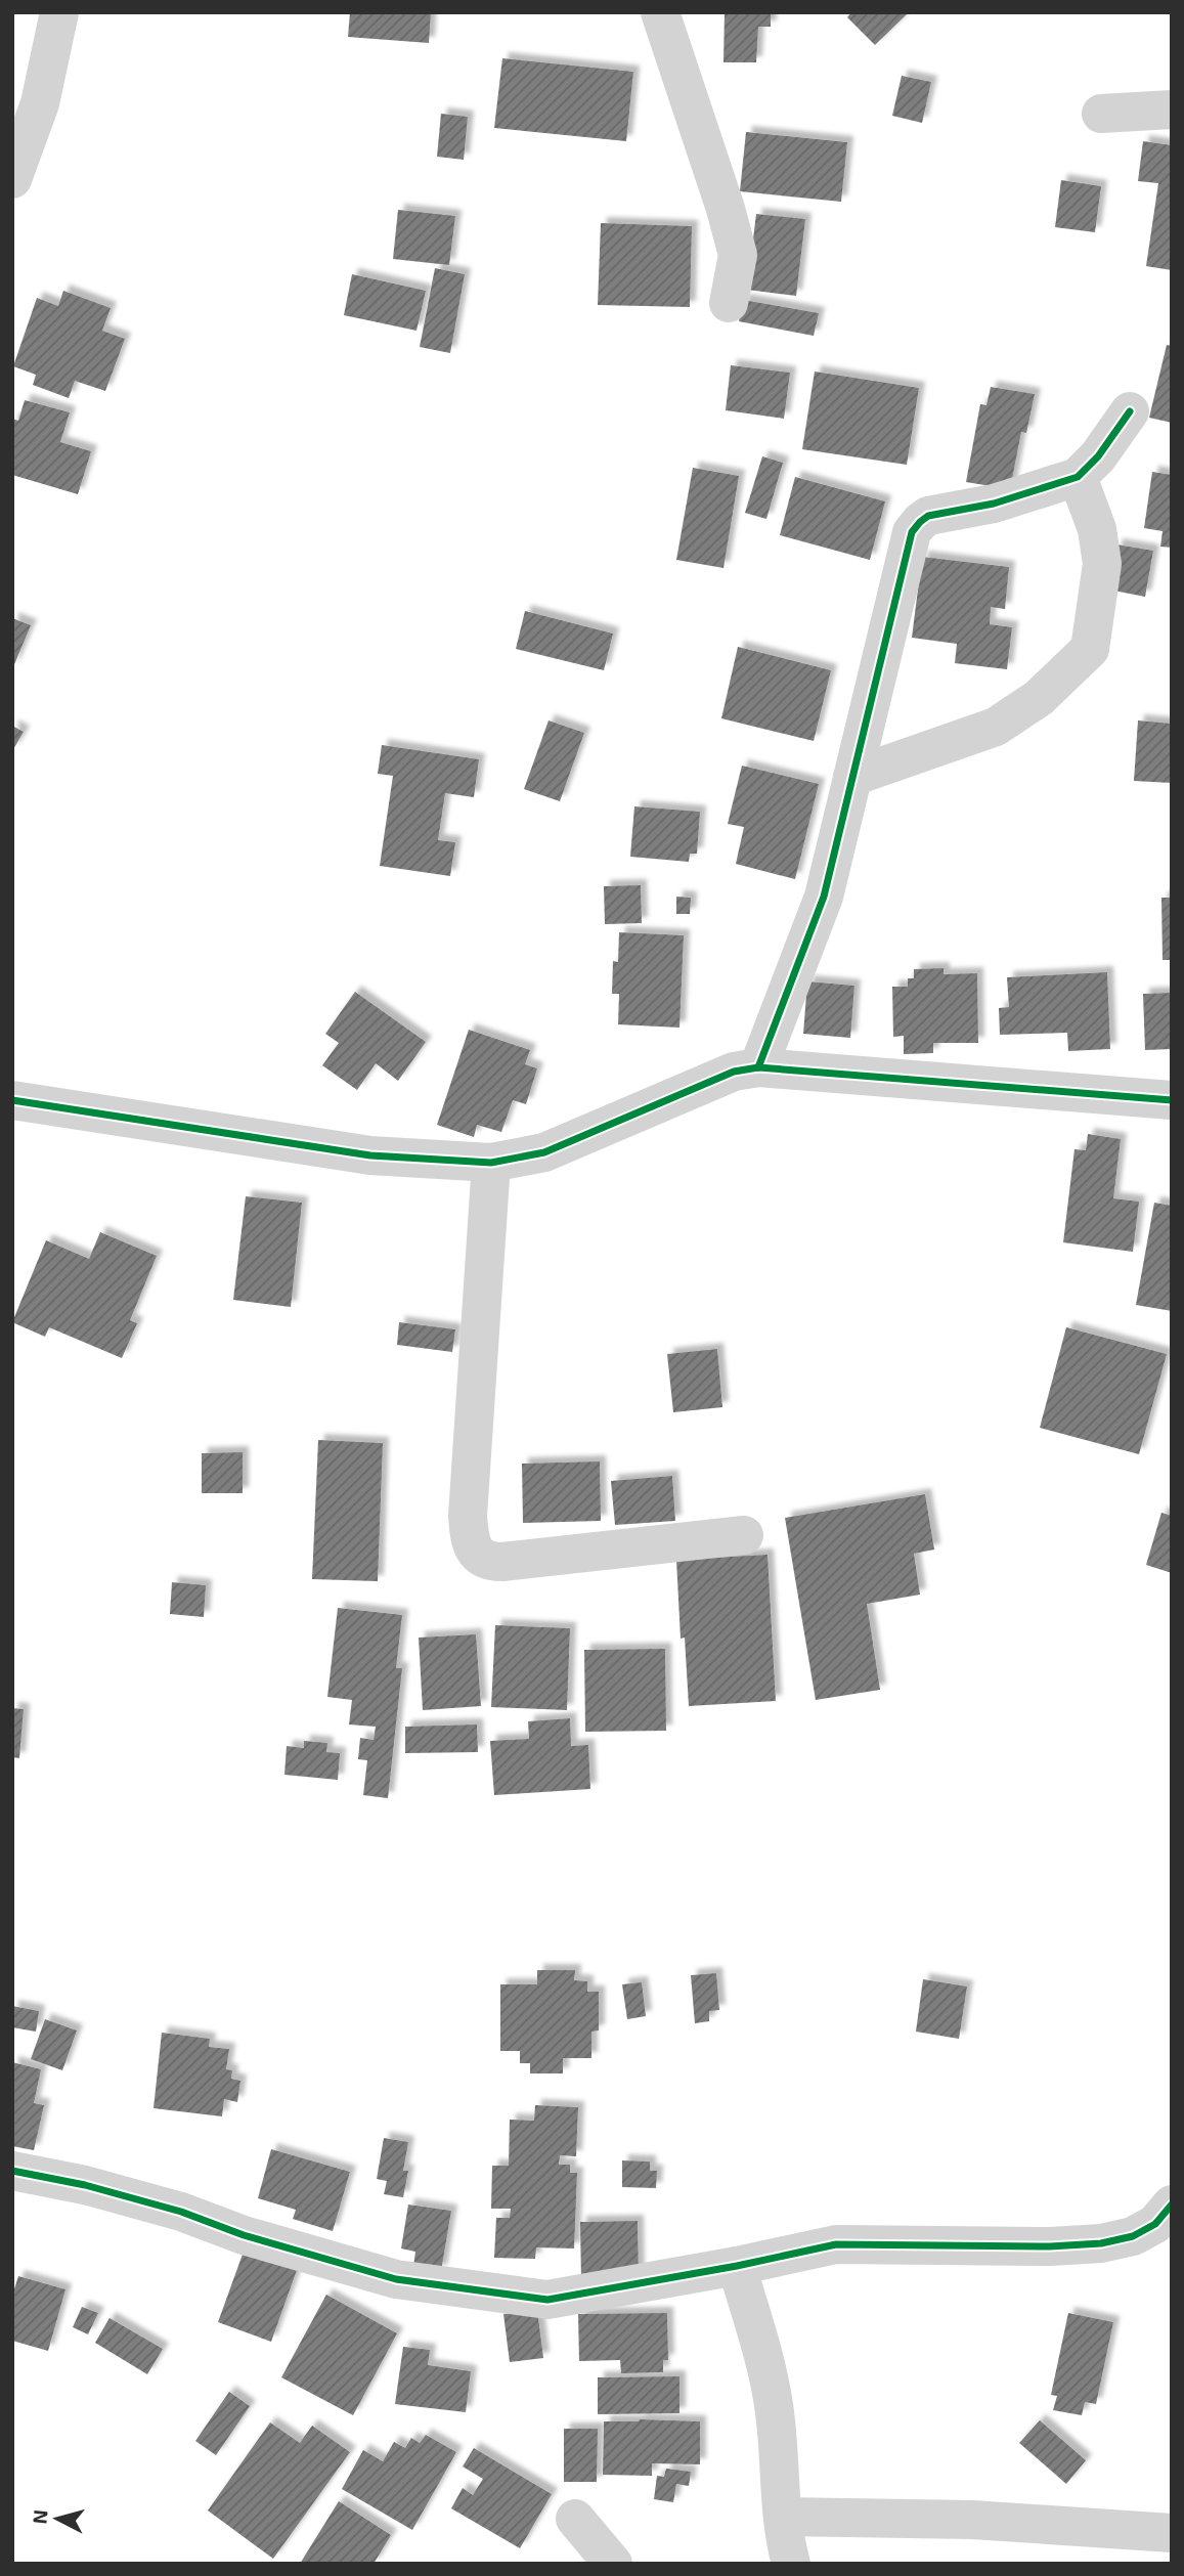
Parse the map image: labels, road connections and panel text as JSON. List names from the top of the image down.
{
  "north": "left"
}
